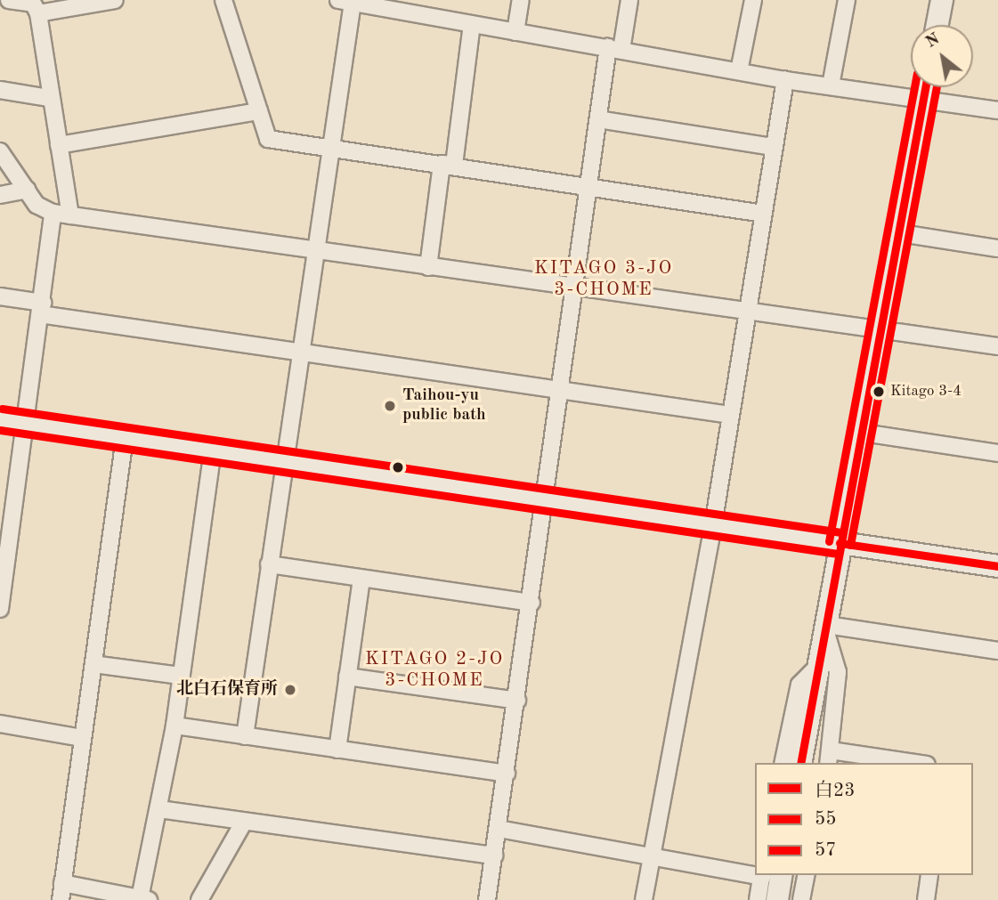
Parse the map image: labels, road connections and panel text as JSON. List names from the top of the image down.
{
  "districts": ["KITAGO 3-JO 3-CHOME", "KITAGO 2-JO 3-CHOME"],
  "places": ["Kitago 3-4", "Taihou-yu public bath", "北白石保育所"],
  "lines": ["transit line 白23", "transit line 55", "transit line 57"],
  "legend": ["白23", "55", "57"],
  "north": "top left"
}
